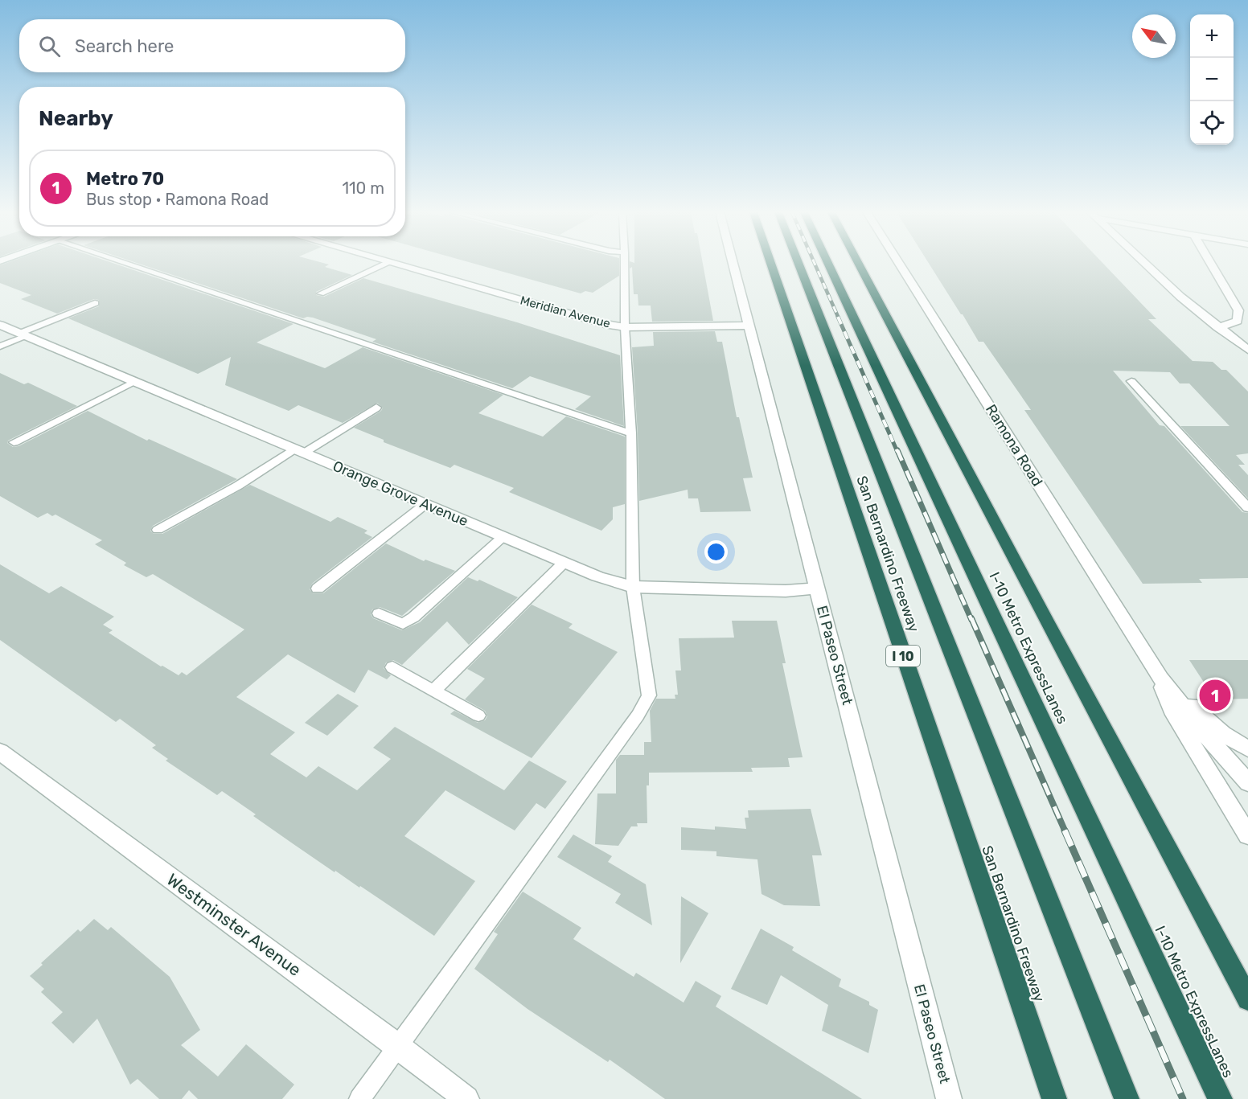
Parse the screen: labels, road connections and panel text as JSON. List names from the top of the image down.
{
  "streets": {
    "highway": ["San Bernardino Freeway", "I-10 Metro ExpressLanes", "I 10"],
    "street": [
      "Meridian Avenue",
      "Ramona Road",
      "Orange Grove Avenue",
      "El Paseo Street",
      "Westminster Avenue"
    ]
  },
  "crossings": [
    ["Meridian Avenue", "El Paseo Street"],
    ["Orange Grove Avenue", "El Paseo Street"]
  ],
  "north": "top left",
  "page": {
    "map_buttons": ["+", "−"],
    "search": "Search here",
    "heading": "Nearby",
    "list": [
      {
        "mark": "1",
        "name": "Metro 70",
        "note": "Bus stop · Ramona Road",
        "value": "110 m"
      }
    ],
    "pins": "1"
  }
}
